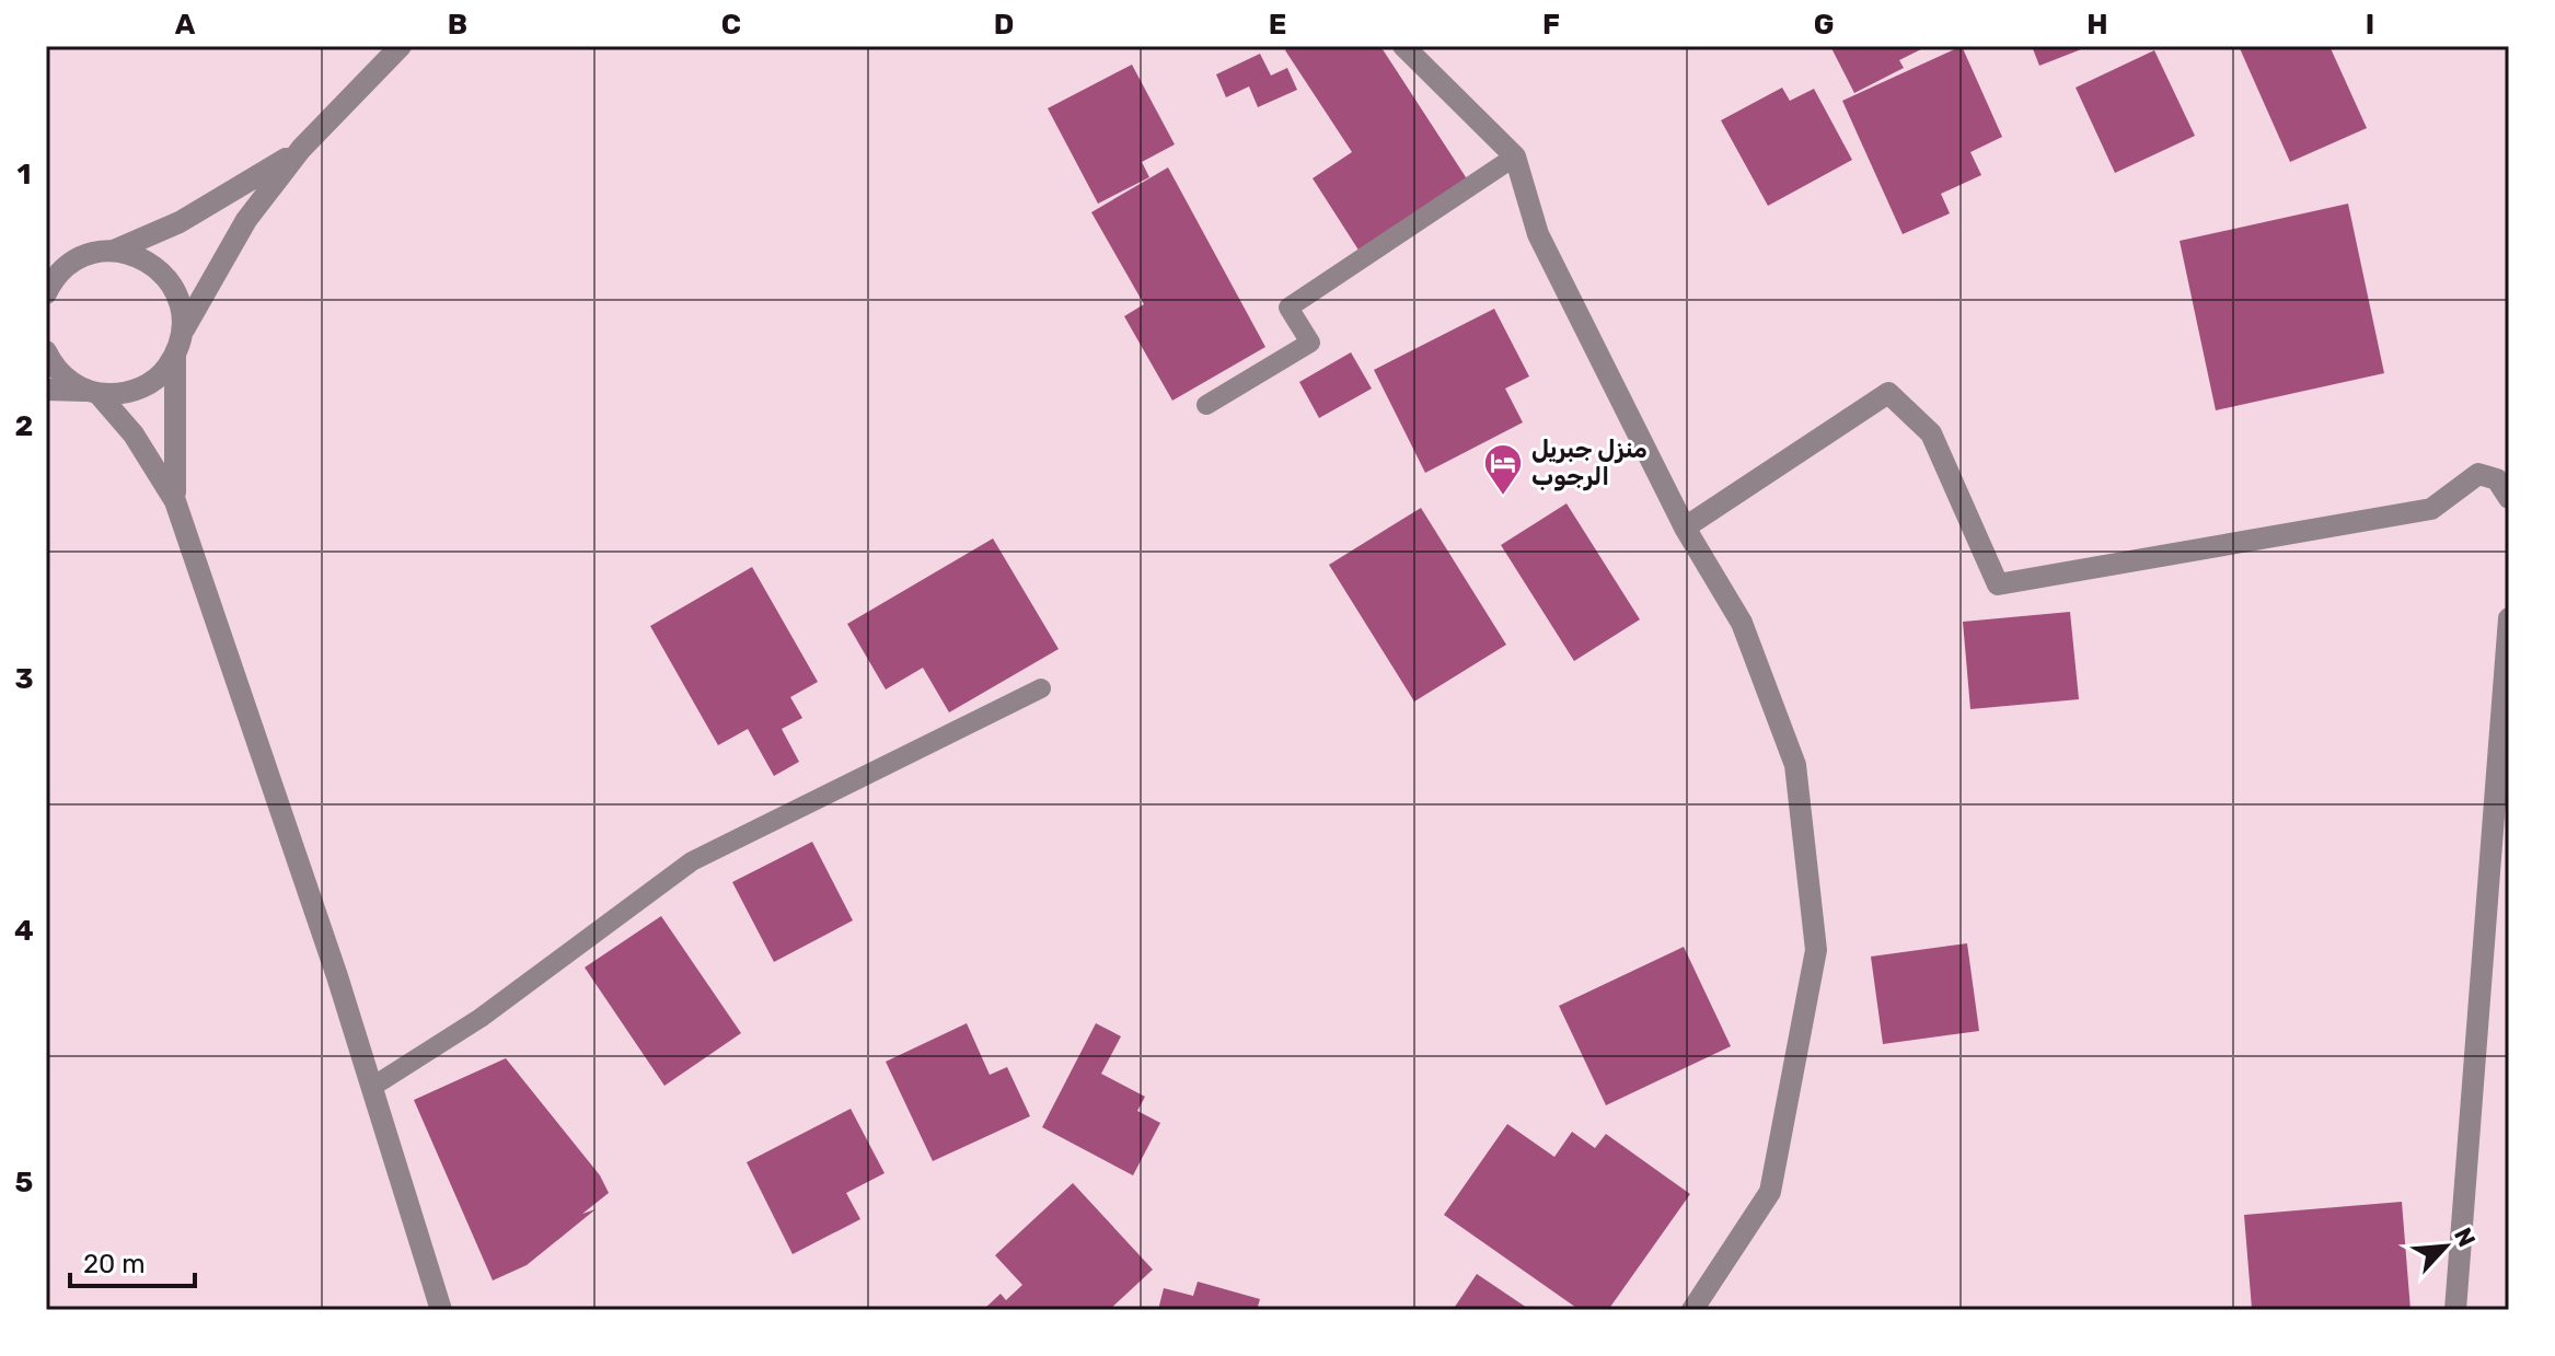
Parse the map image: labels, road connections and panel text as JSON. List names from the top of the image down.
{
  "places": {
    "hotel": ["منزل جبريل الرجوب"]
  },
  "scale_bar": "20 m",
  "north": "top right",
  "grid": {
    "columns": [
      "A",
      "B",
      "C",
      "D",
      "E",
      "F",
      "G",
      "H",
      "I"
    ],
    "rows": [
      "1",
      "2",
      "3",
      "4",
      "5"
    ]
  }
}
